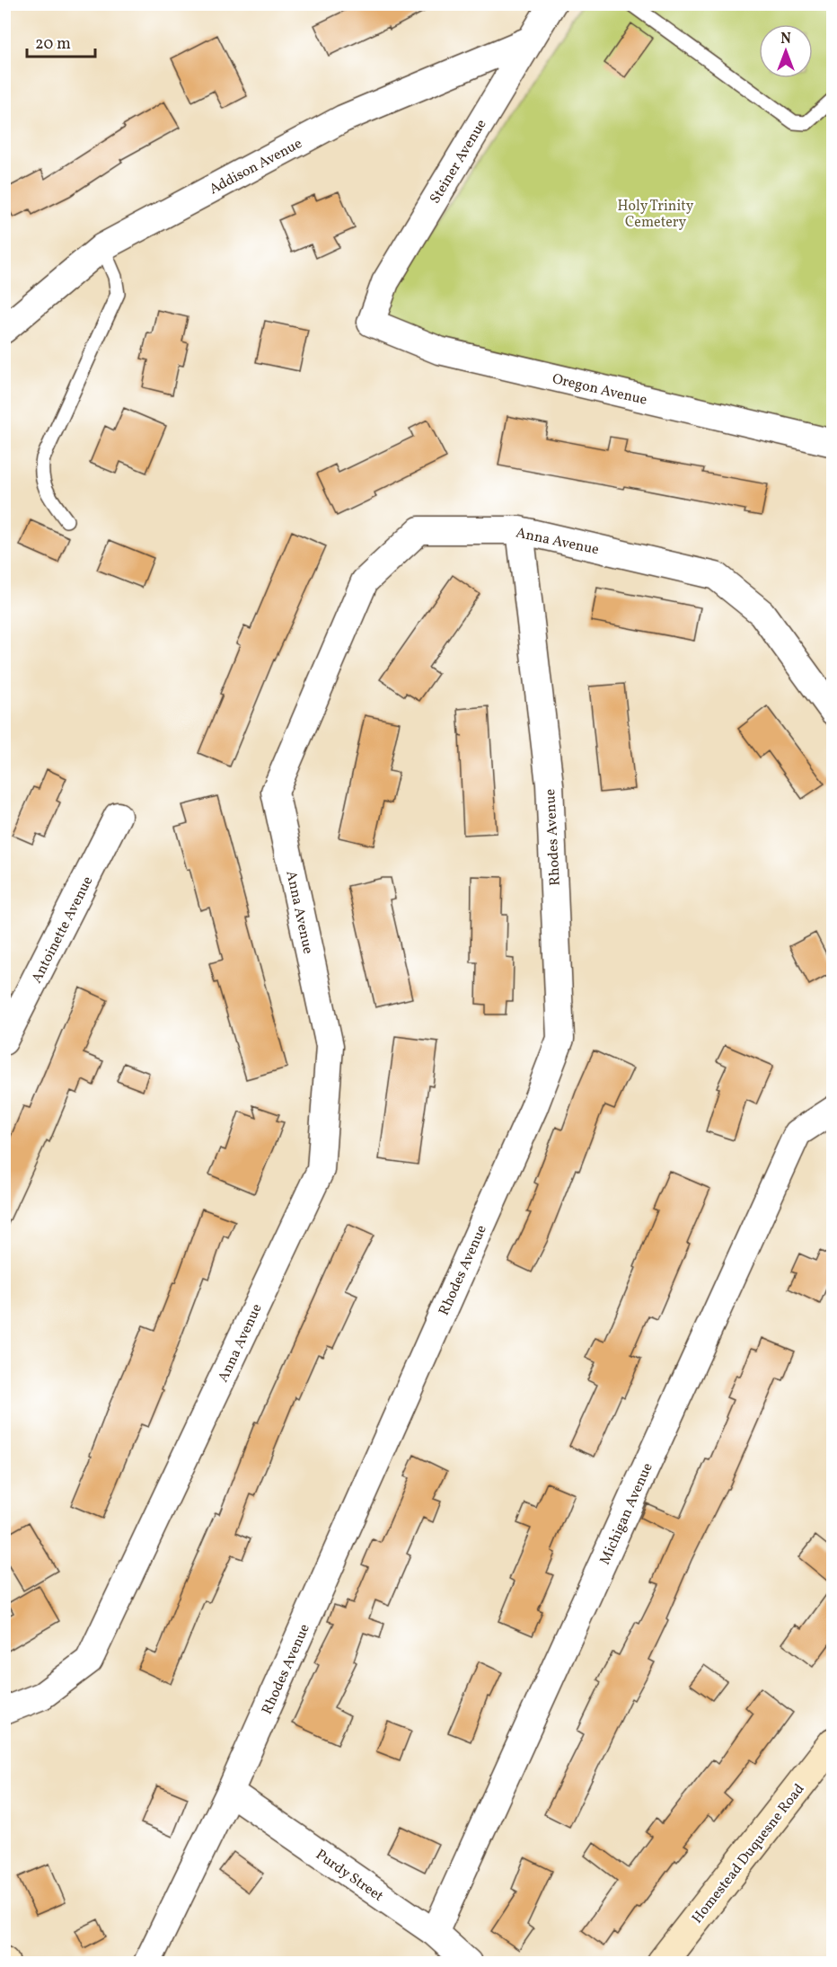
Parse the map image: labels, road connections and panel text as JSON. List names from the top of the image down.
{
  "streets": {
    "street": [
      "Steiner Avenue",
      "Addison Avenue",
      "Oregon Avenue",
      "Anna Avenue",
      "Rhodes Avenue",
      "Antoinette Avenue",
      "Michigan Avenue",
      "Homestead Duquesne Road",
      "Purdy Street"
    ]
  },
  "crossings": [
    ["Steiner Avenue", "Addison Avenue"],
    ["Steiner Avenue", "Oregon Avenue"],
    ["Anna Avenue", "Rhodes Avenue"],
    ["Rhodes Avenue", "Purdy Street"],
    ["Michigan Avenue", "Purdy Street"]
  ],
  "parks": ["Holy Trinity Cemetery"],
  "scale_bar": "20 m",
  "north": "top"
}
